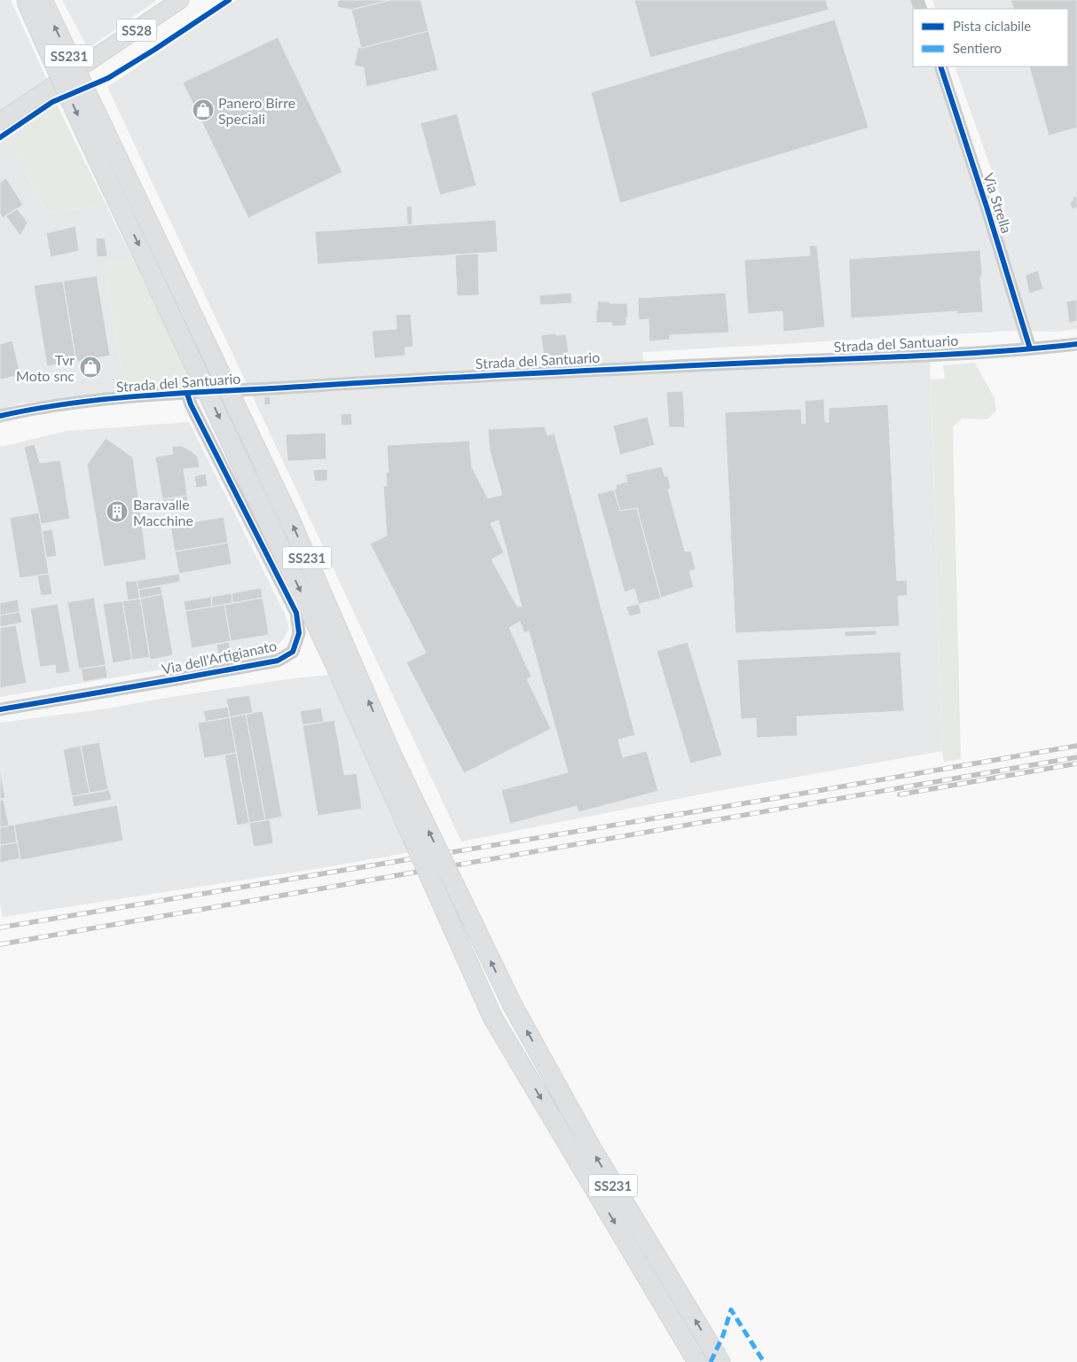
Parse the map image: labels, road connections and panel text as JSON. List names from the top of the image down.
{
  "streets": {
    "highway": ["SS231"],
    "main road": ["SS28"],
    "street": ["Via Strella", "Strada del Santuario", "Via dell'Artigianato"]
  },
  "crossings": [
    ["Via Strella", "Strada del Santuario"],
    ["Strada del Santuario", "Via dell'Artigianato"]
  ],
  "places": {
    "shop": ["Panero Birre Speciali", "Tvr Moto snc"],
    "building": ["Baravalle Macchine"]
  },
  "legend": ["Pista ciclabile", "Sentiero"]
}
